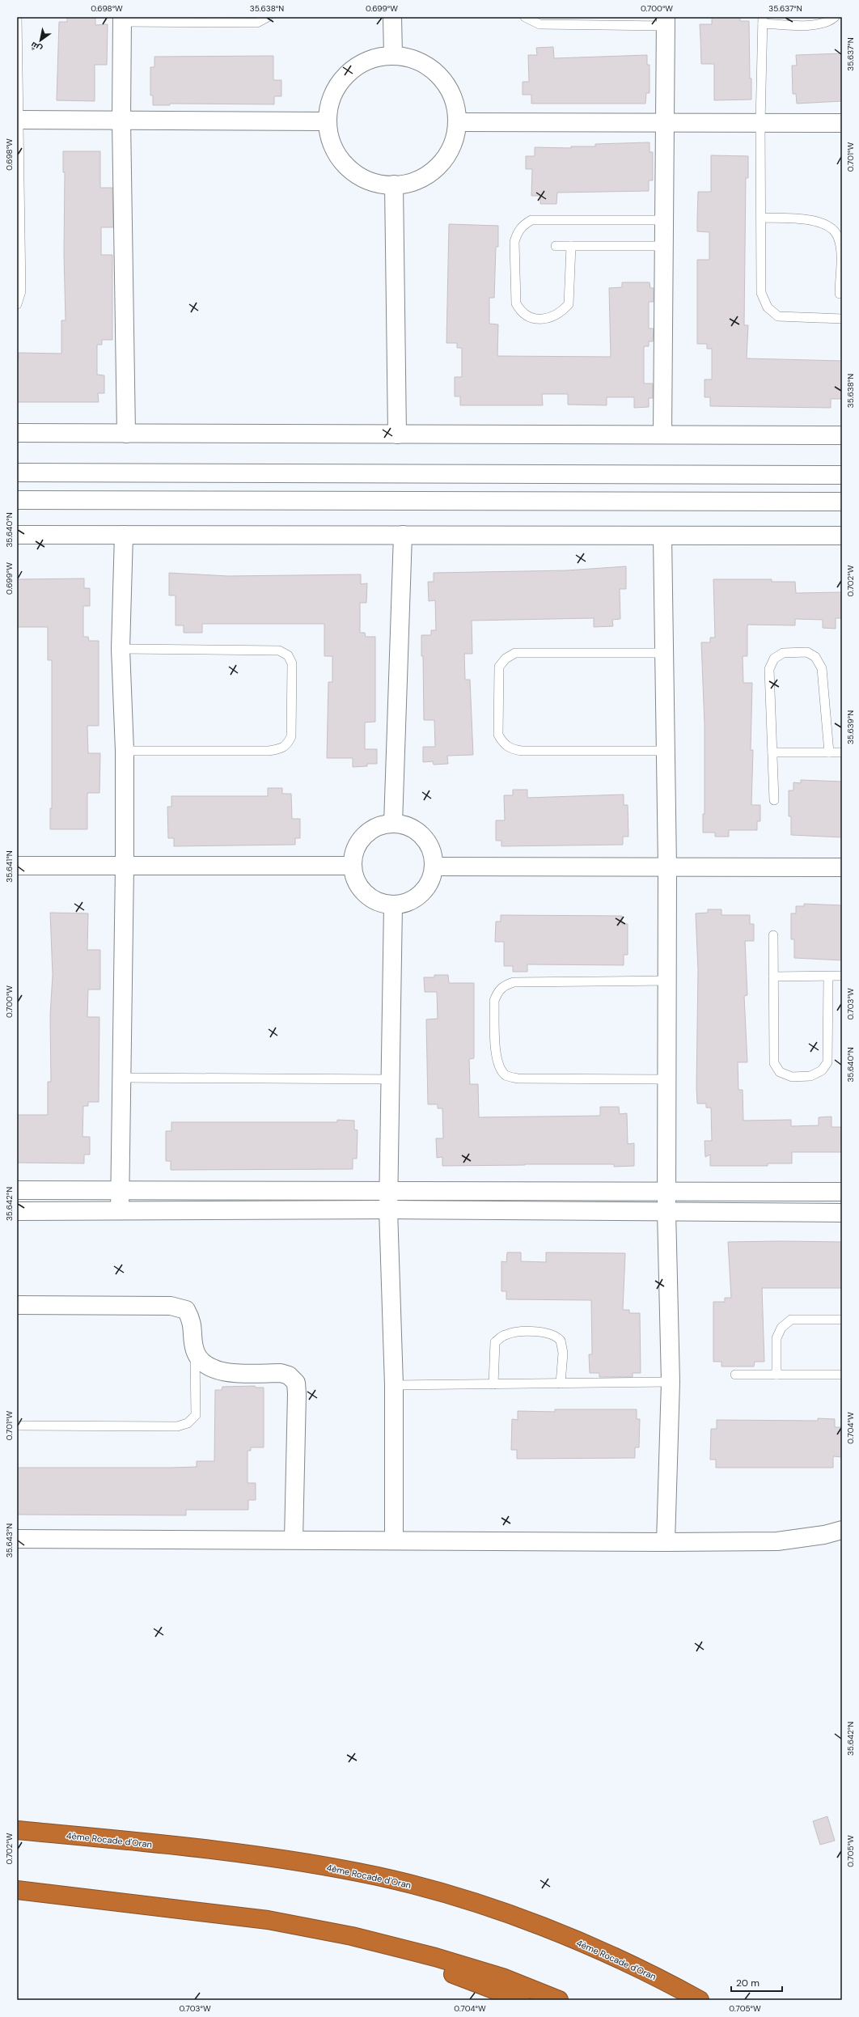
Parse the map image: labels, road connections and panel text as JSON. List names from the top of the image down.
{
  "streets": {
    "highway": ["4ème Rocade d'Oran"]
  },
  "scale_bar": "20 m",
  "north": "bottom left",
  "coordinates": [
    "0.698°W",
    "35.638°N",
    "0.699°W",
    "0.700°W",
    "35.637°N",
    "0.701°W",
    "35.640°N",
    "0.702°W",
    "35.639°N",
    "35.641°N",
    "0.703°W",
    "35.642°N",
    "0.704°W",
    "35.643°N",
    "0.705°W"
  ]
}
